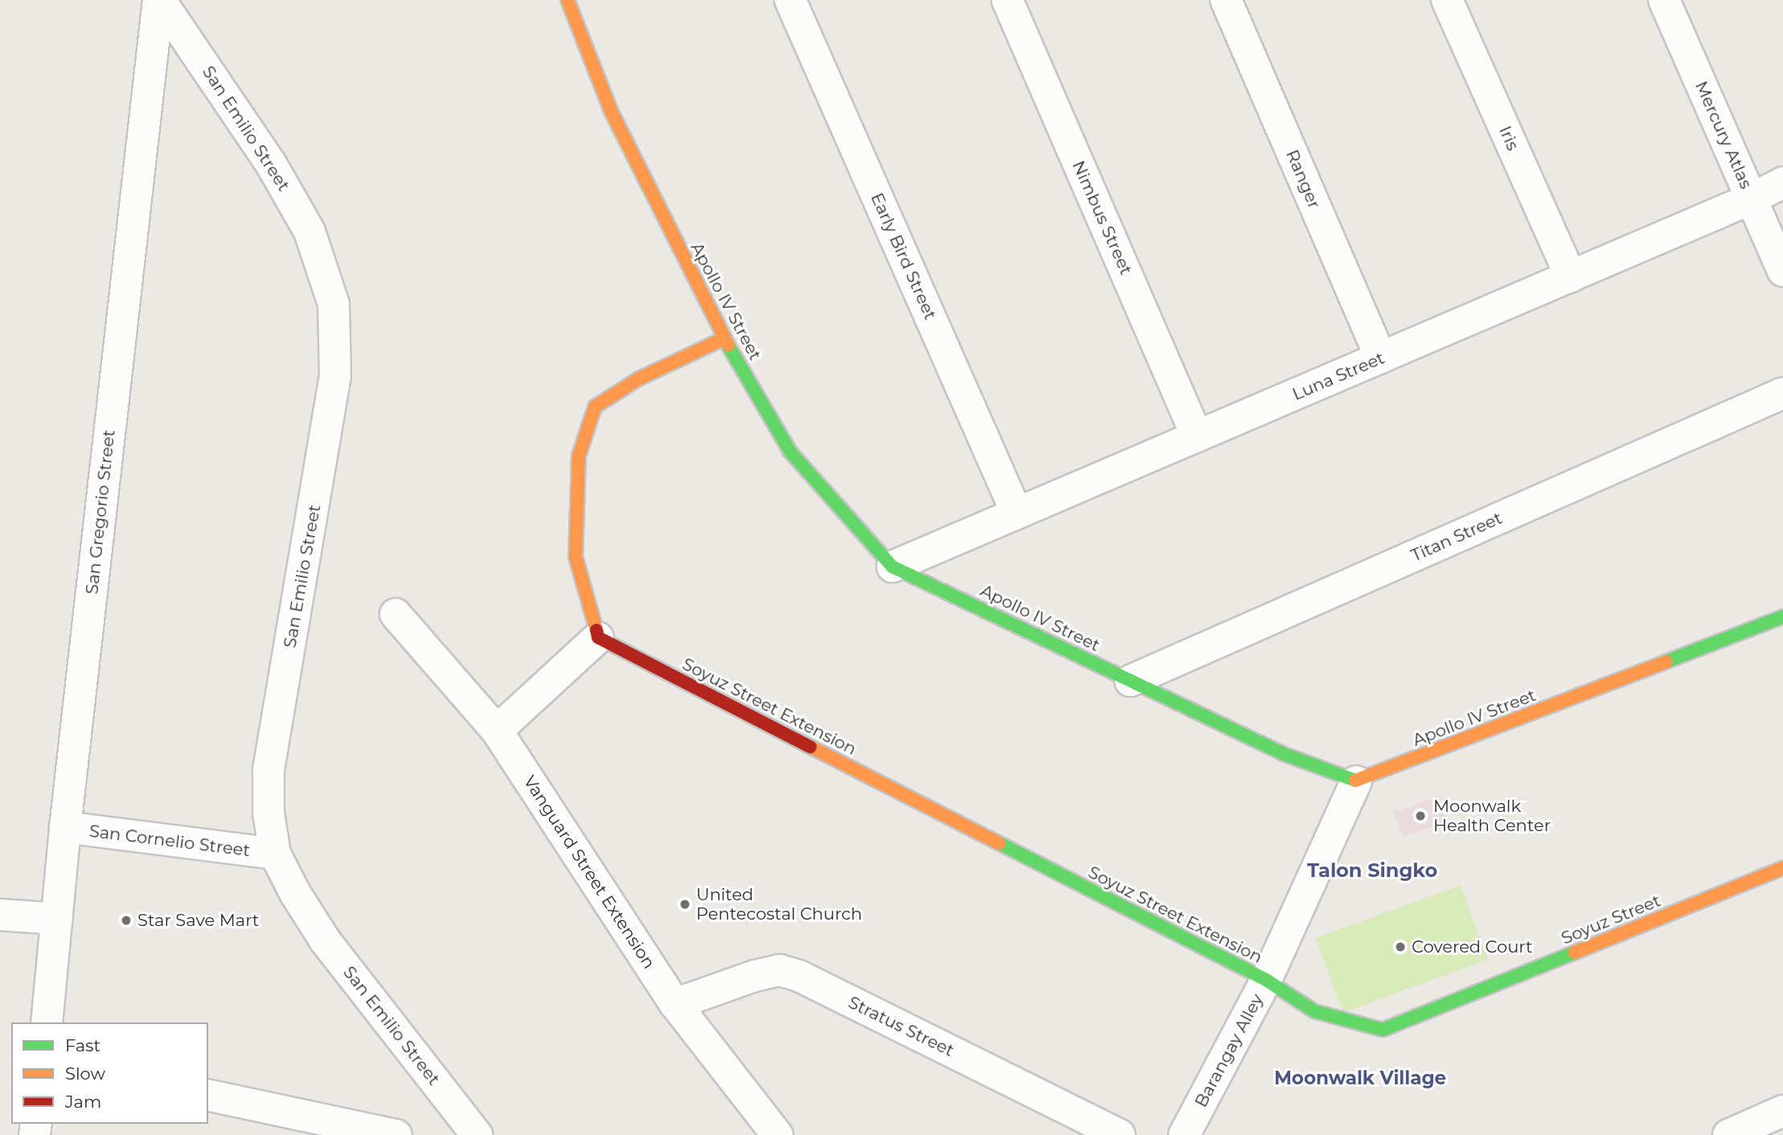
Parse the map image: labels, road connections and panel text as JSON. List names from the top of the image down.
{
  "streets": {
    "street": [
      "San Emilio Street",
      "Mercury Atlas",
      "Iris",
      "Ranger",
      "Nimbus Street",
      "Early Bird Street",
      "Apollo IV Street",
      "Luna Street",
      "San Gregorio Street",
      "Titan Street",
      "Soyuz Street Extension",
      "San Cornelio Street",
      "Vanguard Street Extension",
      "Soyuz Street",
      "Stratus Street",
      "Barangay Alley"
    ]
  },
  "crossings": [
    ["San Emilio Street", "San Gregorio Street"],
    ["San Emilio Street", "San Cornelio Street"],
    ["Mercury Atlas", "Luna Street"],
    ["Iris", "Luna Street"],
    ["Ranger", "Luna Street"],
    ["Nimbus Street", "Luna Street"],
    ["Early Bird Street", "Luna Street"],
    ["Apollo IV Street", "Luna Street"],
    ["Apollo IV Street", "Titan Street"],
    ["Apollo IV Street", "Barangay Alley"],
    ["San Gregorio Street", "San Cornelio Street"],
    ["Soyuz Street Extension", "Soyuz Street"],
    ["Soyuz Street Extension", "Barangay Alley"],
    ["Vanguard Street Extension", "Stratus Street"],
    ["Soyuz Street", "Barangay Alley"]
  ],
  "districts": ["Talon Singko", "Moonwalk Village"],
  "places": [
    "Moonwalk Health Center",
    "United Pentecostal Church",
    "Star Save Mart",
    "Covered Court"
  ],
  "legend": ["Fast", "Slow", "Jam"]
}
